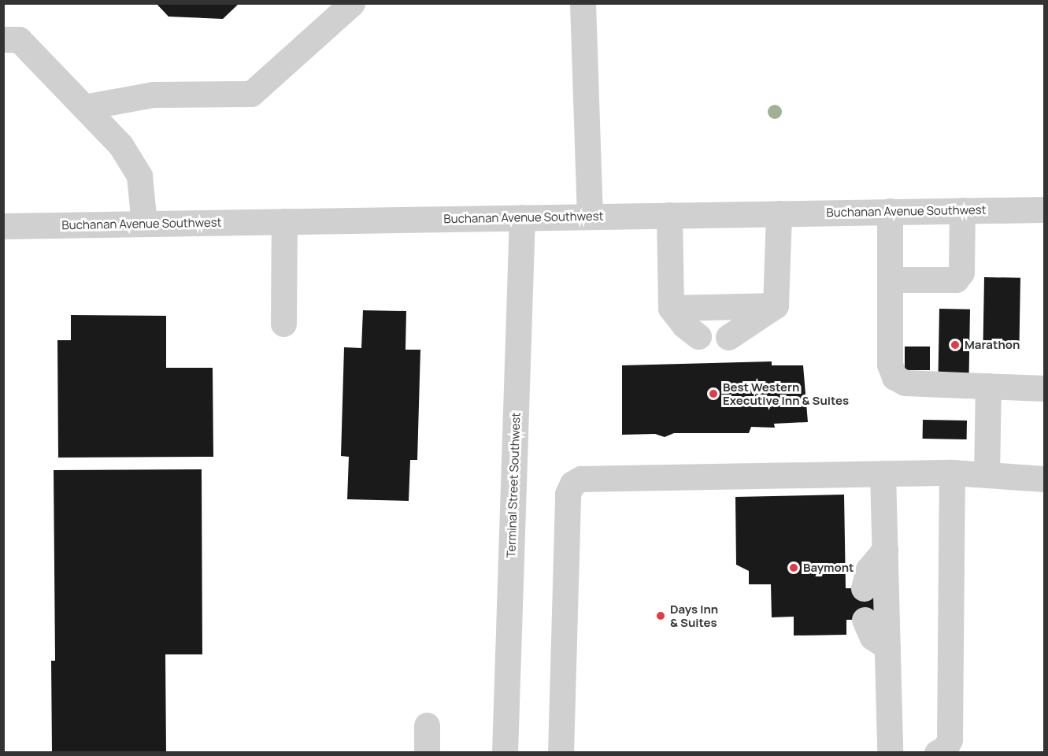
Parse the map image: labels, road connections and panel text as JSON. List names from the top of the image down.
{
  "streets": {
    "street": ["Buchanan Avenue Southwest", "Terminal Street Southwest"]
  },
  "crossings": [
    ["Buchanan Avenue Southwest", "Terminal Street Southwest"]
  ],
  "places": [
    "Marathon",
    "Best Western Executive Inn & Suites",
    "Baymont",
    "Days Inn & Suites"
  ]
}
